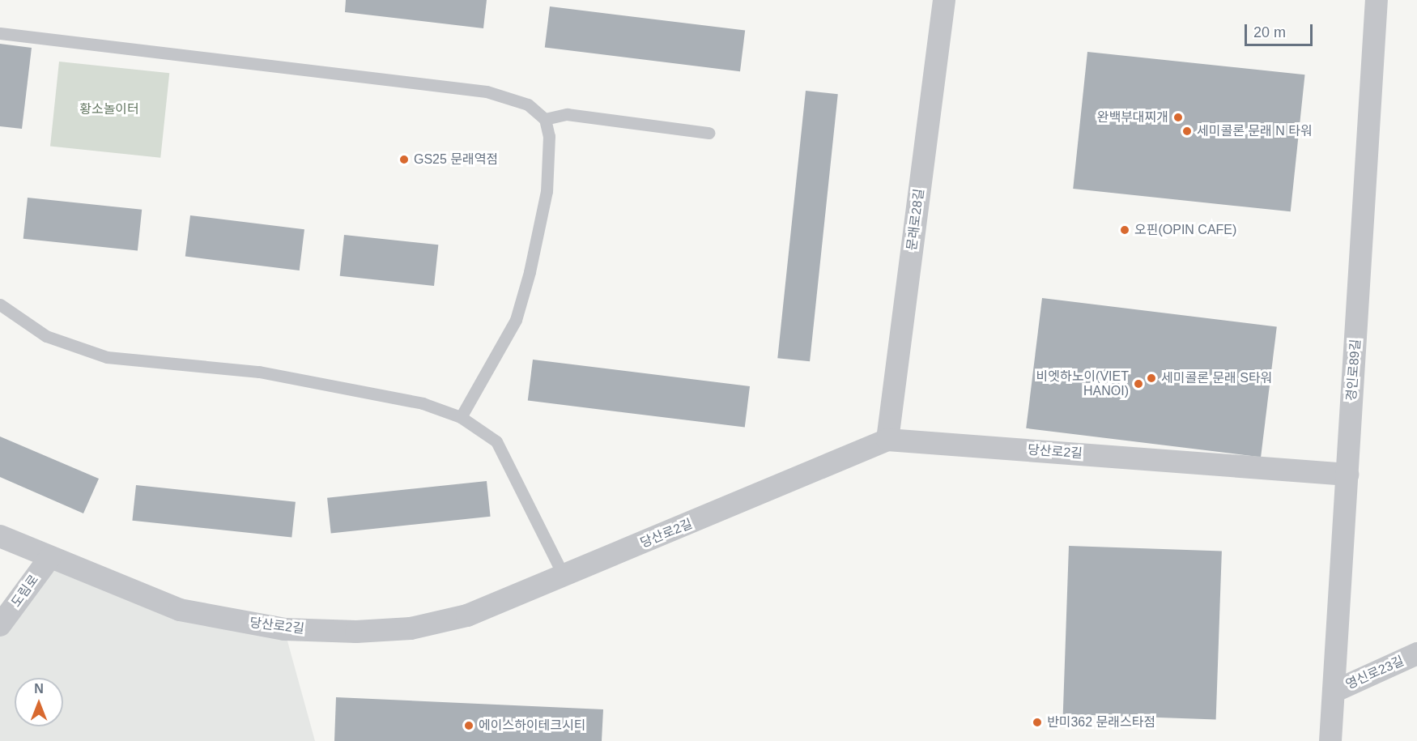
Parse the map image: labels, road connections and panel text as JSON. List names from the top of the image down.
{
  "streets": {
    "street": [
      "문래로28길",
      "경인로89길",
      "당산로2길",
      "도림로",
      "영신로23길"
    ]
  },
  "crossings": [
    ["문래로28길", "당산로2길"],
    ["경인로89길", "당산로2길"],
    ["경인로89길", "영신로23길"],
    ["당산로2길", "도림로"]
  ],
  "parks": ["황소놀이터"],
  "places": [
    "완백부대찌개",
    "세미콜론 문래 N 타워",
    "GS25 문래역점",
    "오핀(OPIN CAFE)",
    "세미콜론 문래 S타워",
    "비엣하노이(VIET HANOI)",
    "반미362 문래스타점",
    "에이스하이테크시티"
  ],
  "scale_bar": "20 m",
  "north": "top"
}
